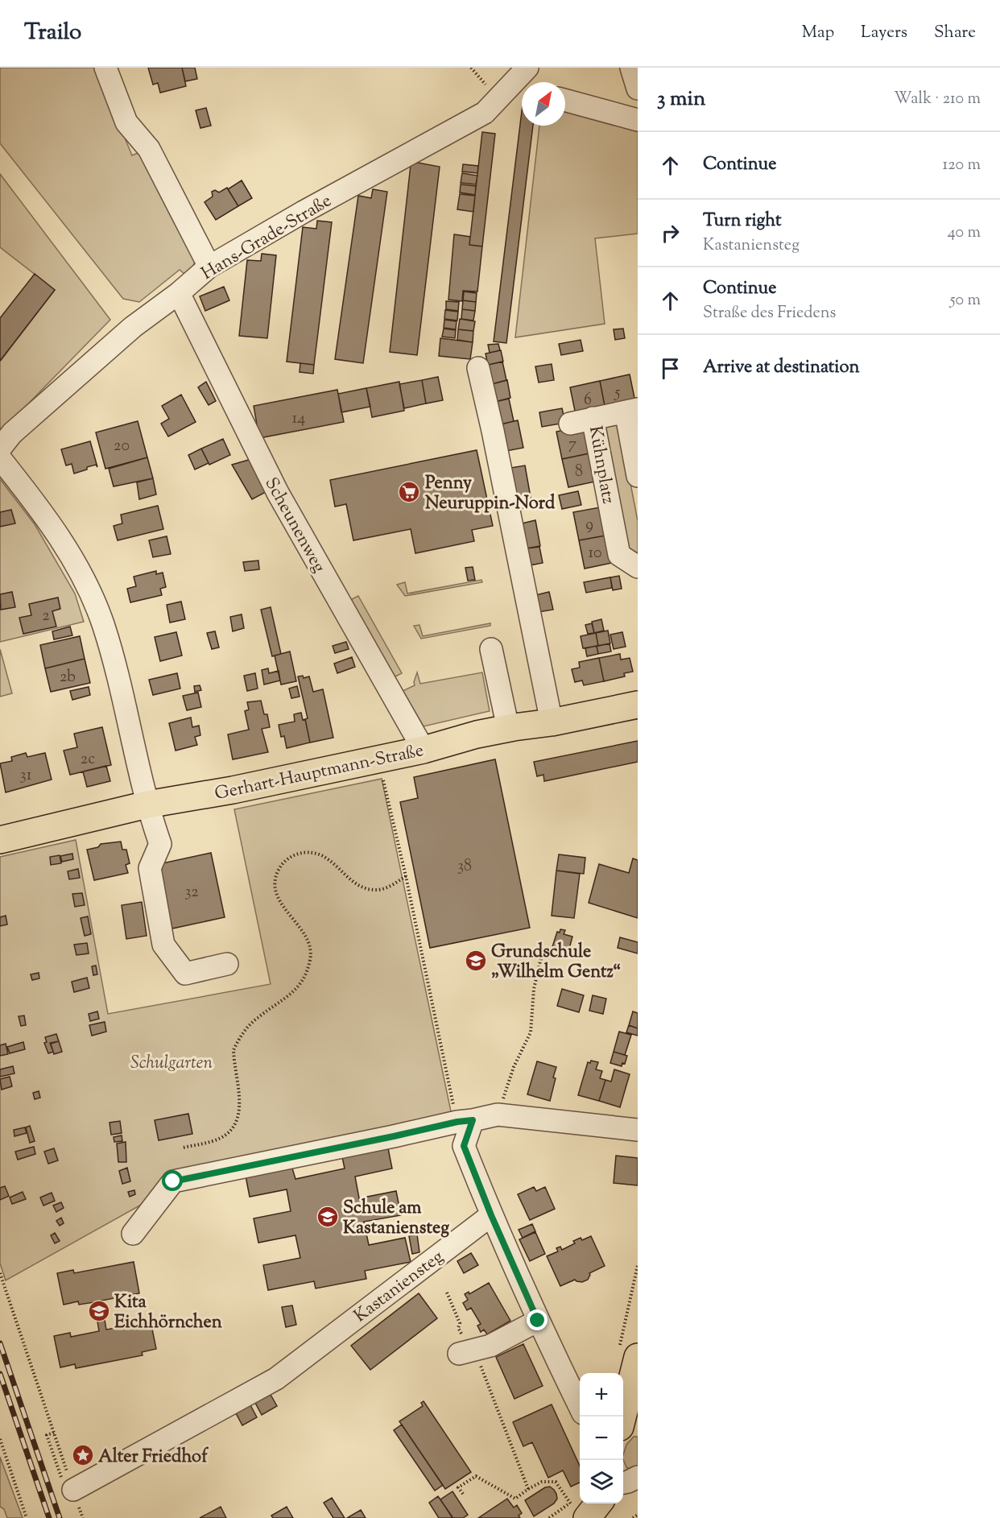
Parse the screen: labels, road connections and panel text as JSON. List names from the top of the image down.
{
  "streets": {
    "main road": ["Gerhart-Hauptmann-Straße"],
    "street": [
      "Hans-Grade-Straße",
      "Kühnplatz",
      "Scheunenweg",
      "Kastaniensteg"
    ]
  },
  "crossings": [
    ["Hans-Grade-Straße", "Scheunenweg"],
    ["Scheunenweg", "Gerhart-Hauptmann-Straße"]
  ],
  "parks": ["Schulgarten"],
  "places": {
    "supermarket": ["Penny Neuruppin-Nord"],
    "school or university": ["Grundschule „Wilhelm Gentz“", "Schule am Kastaniensteg", "Kita Eichhörnchen"],
    "place": ["Alter Friedhof"]
  },
  "house_numbers": [
    "5",
    "6",
    "14",
    "7",
    "20",
    "8",
    "9",
    "10",
    "2",
    "2b",
    "2c",
    "31",
    "38",
    "32"
  ],
  "north": "top right",
  "page": {
    "header": "Trailo",
    "nav": ["Map", "Layers", "Share"],
    "heading": ["3 min", "Walk · 210 m"],
    "list": [
      ["Continue", "120 m"],
      ["Turn right", "Kastaniensteg", "40 m"],
      ["Continue", "Straße des Friedens", "50 m"],
      "Arrive at destination"
    ],
    "map_buttons": ["+", "−"]
  }
}
